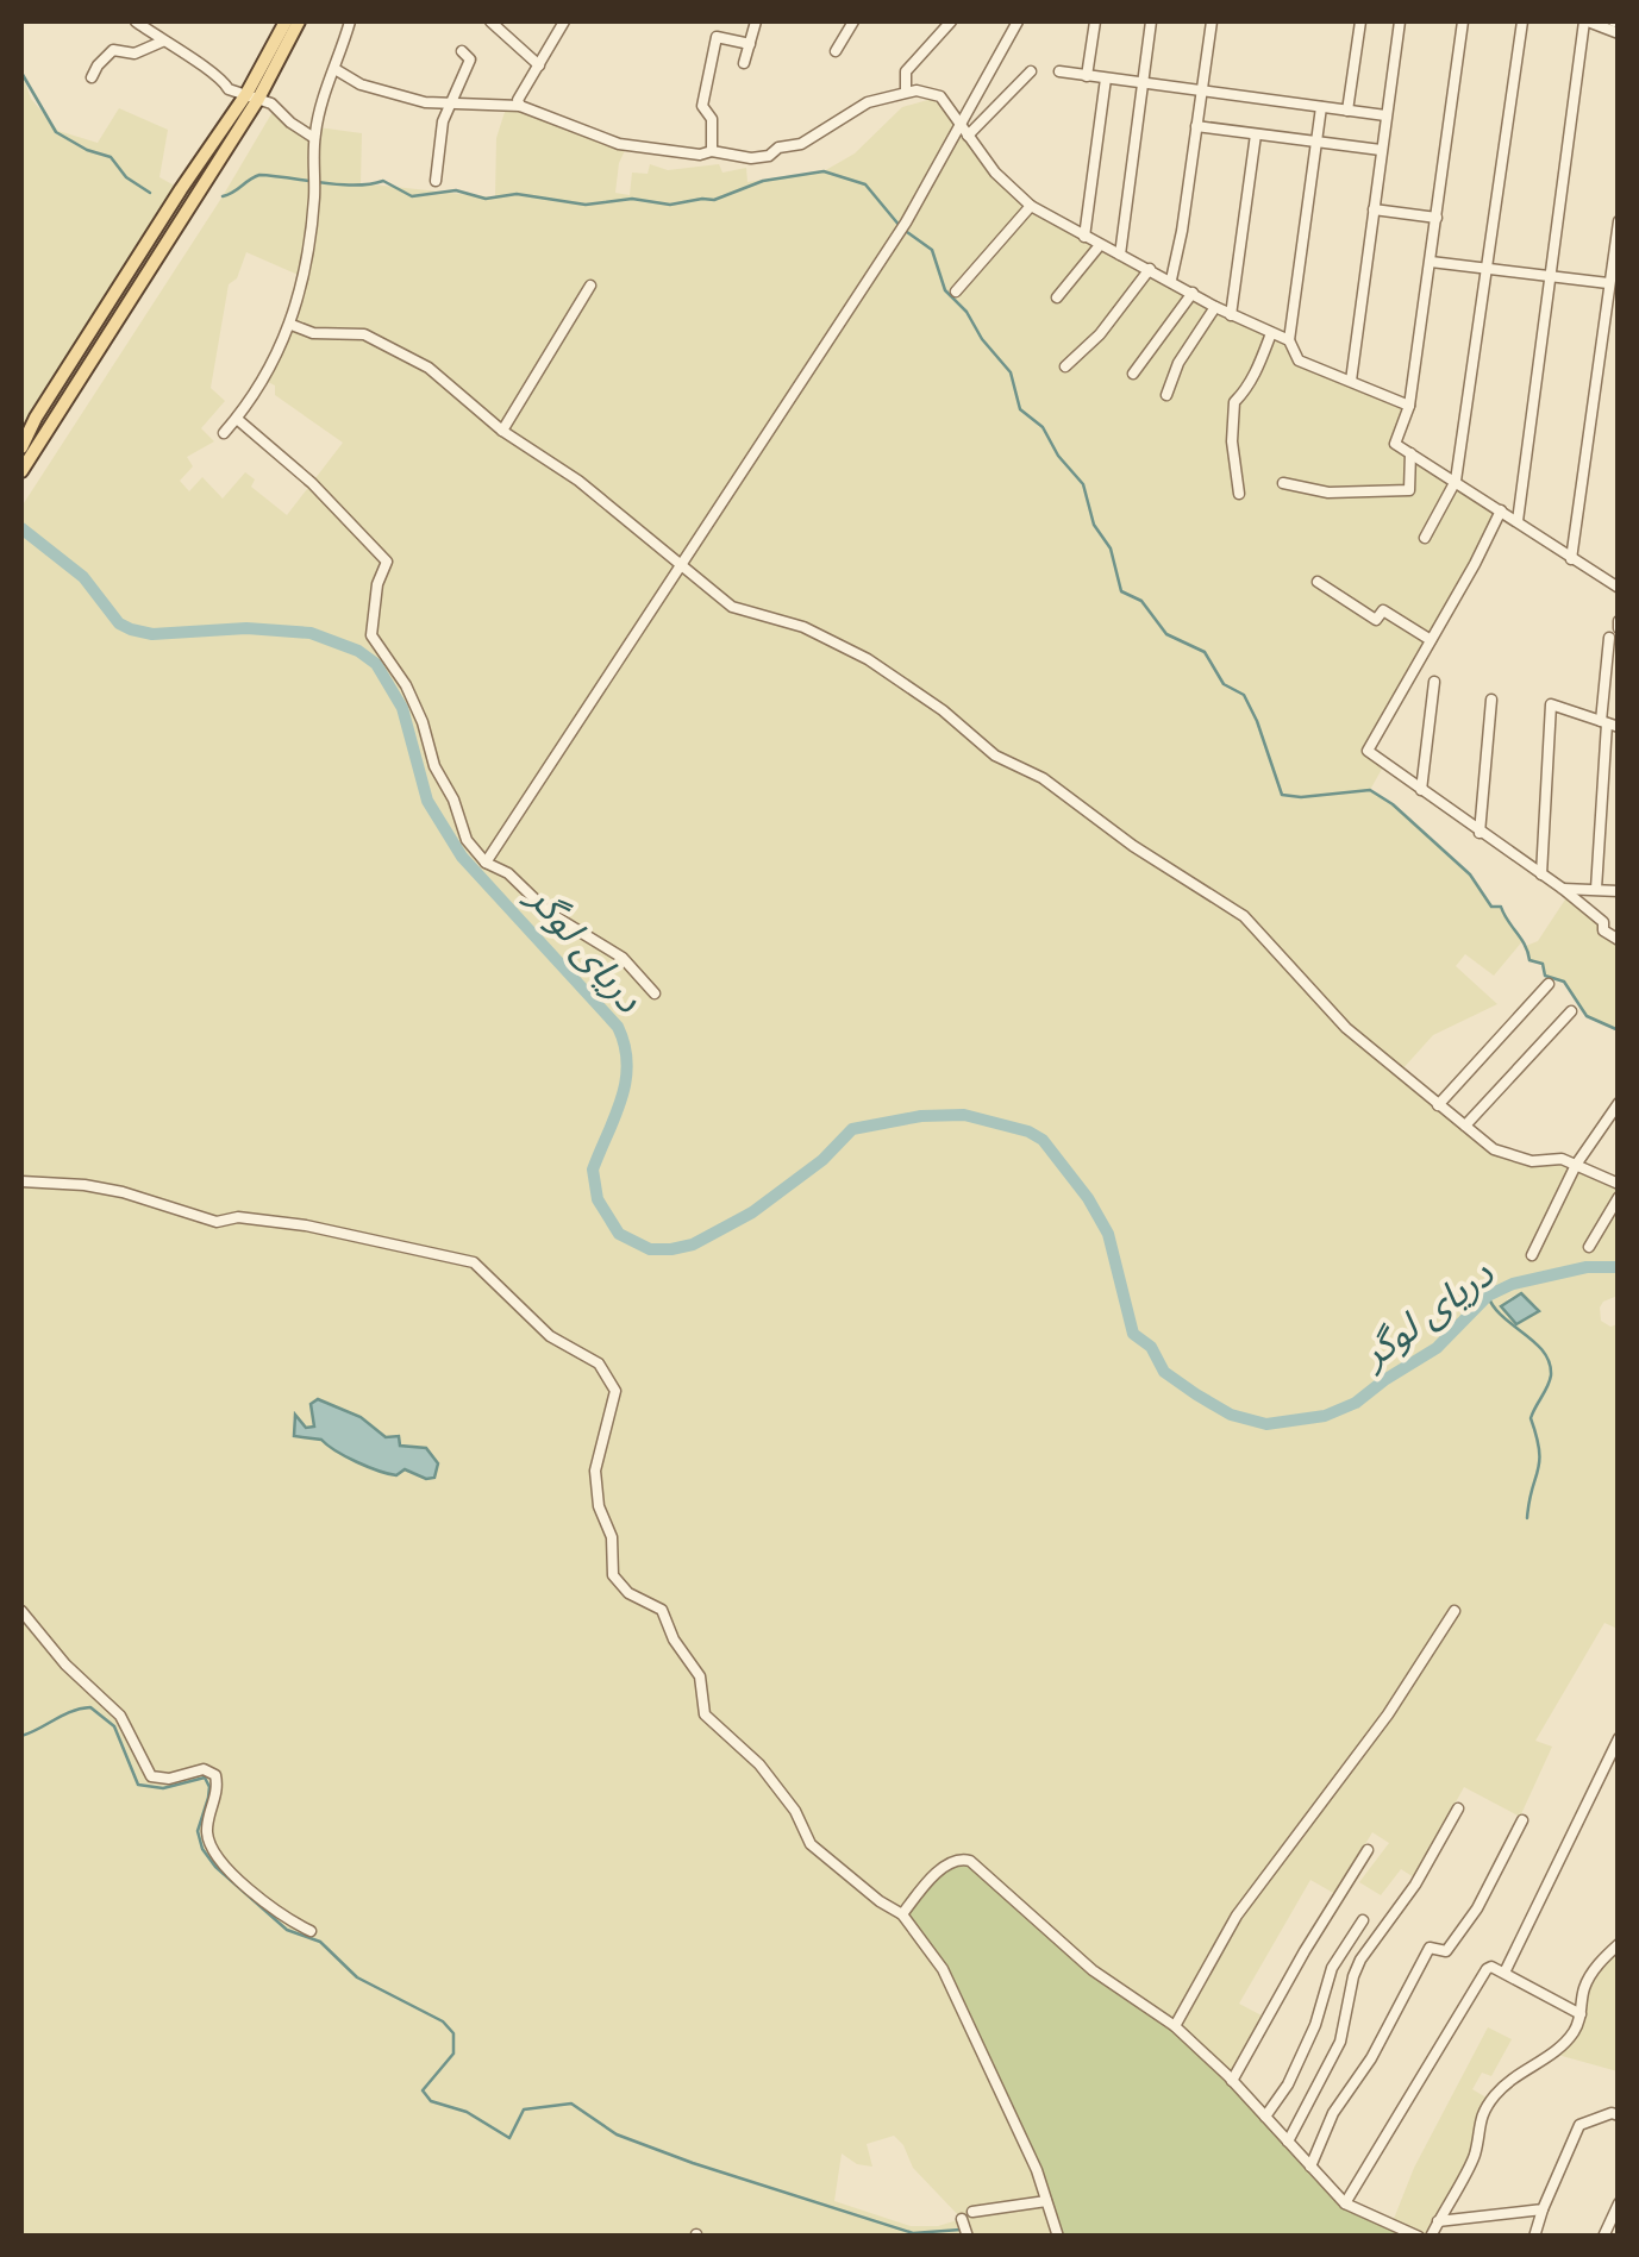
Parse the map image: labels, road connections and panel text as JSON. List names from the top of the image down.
{
  "water": ["دریای لوگر"]
}
